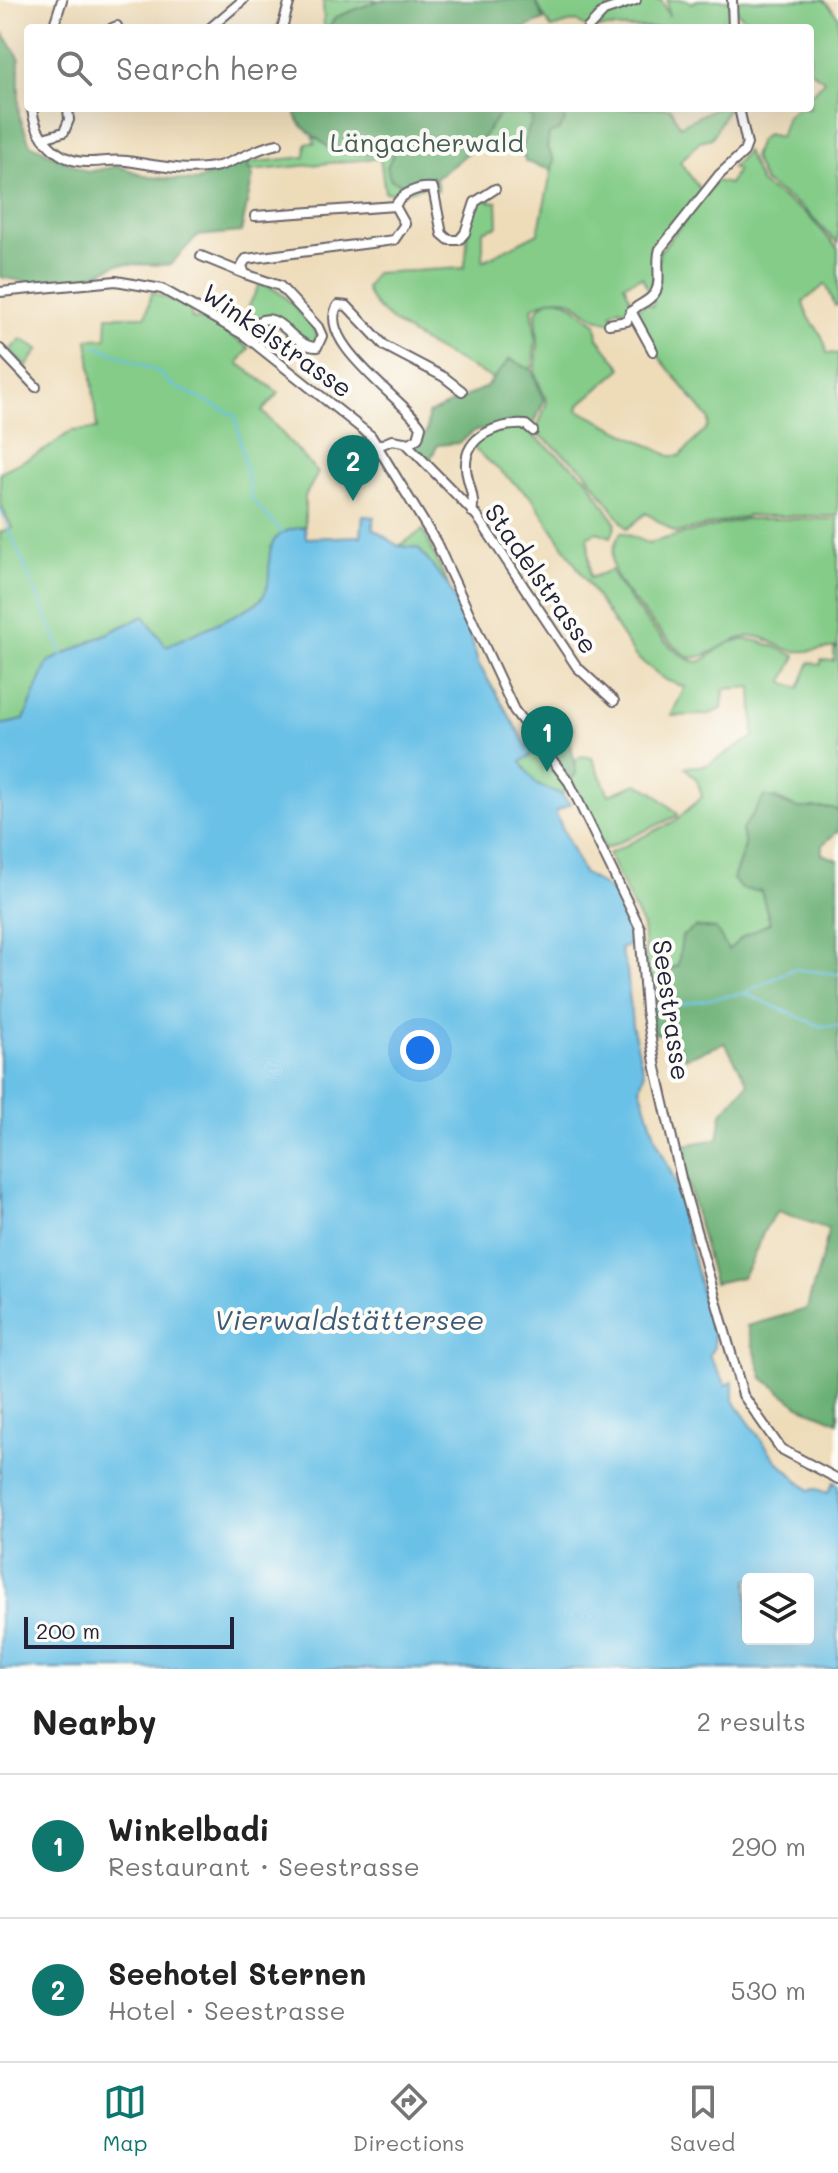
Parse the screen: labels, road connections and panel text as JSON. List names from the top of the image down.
{
  "streets": {
    "street": ["Winkelstrasse", "Stadelstrasse", "Seestrasse"]
  },
  "crossings": [
    ["Winkelstrasse", "Seestrasse"]
  ],
  "water": ["Vierwaldstättersee"],
  "parks": ["Längacherwald"],
  "scale_bar": "200 m",
  "page": {
    "search": "Search here",
    "pins": ["2", "1"],
    "scale": "200 m",
    "heading": ["Nearby", "2 results"],
    "list": [
      {
        "mark": "1",
        "name": "Winkelbadi",
        "note": "Restaurant · Seestrasse",
        "value": "290 m"
      },
      {
        "mark": "2",
        "name": "Seehotel Sternen",
        "note": "Hotel · Seestrasse",
        "value": "530 m"
      }
    ],
    "nav": ["Map", "Directions", "Saved"]
  }
}
